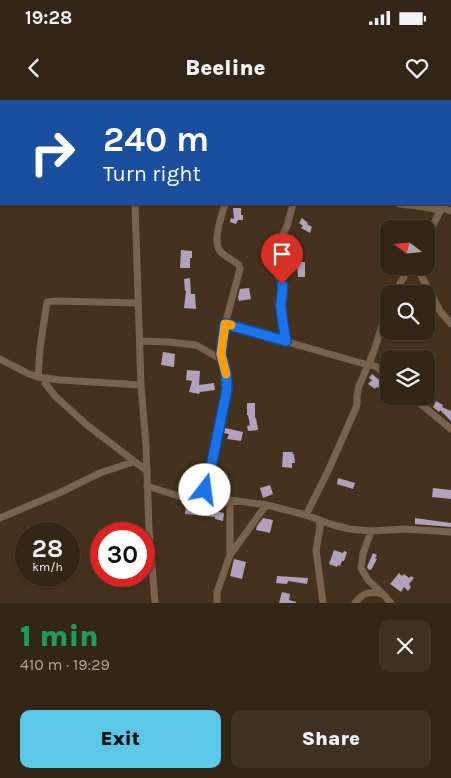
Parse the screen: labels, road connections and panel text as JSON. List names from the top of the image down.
{
  "north": "left",
  "page": {
    "status": "19:28",
    "header": "Beeline",
    "turn": ["240 m", "Turn right"],
    "speed": "28 km/h",
    "limit": "30",
    "heading": ["1 min", "410 m · 19:29"],
    "buttons": ["Exit", "Share"]
  }
}
